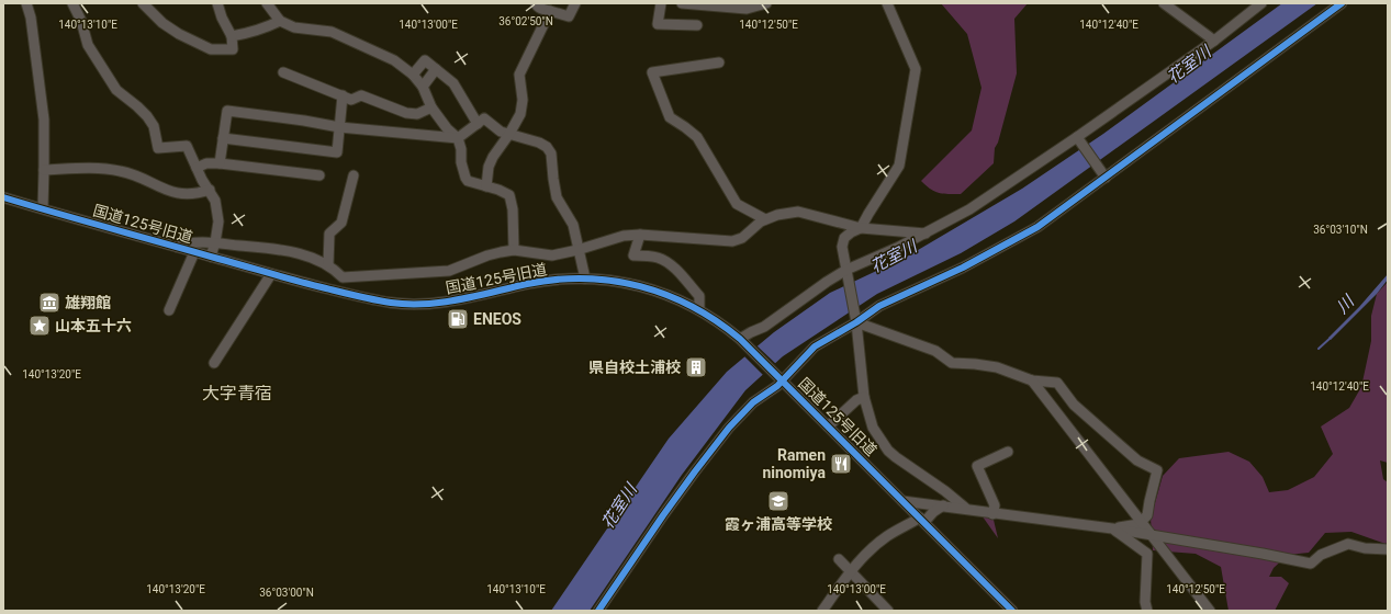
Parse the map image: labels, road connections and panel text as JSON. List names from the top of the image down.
{
  "streets": {
    "street": ["国道125号旧道"]
  },
  "districts": ["大字青宿"],
  "water": ["花室川", "川"],
  "places": {
    "museum": ["雄翔館"],
    "fuel station": ["ENEOS"],
    "place": ["山本五十六"],
    "building": ["県自校土浦校"],
    "restaurant": ["Ramen ninomiya"],
    "school or university": ["霞ヶ浦高等学校"]
  },
  "coordinates": [
    "36°02'50\"N",
    "140°13'10\"E",
    "140°13'00\"E",
    "140°12'50\"E",
    "140°12'40\"E",
    "36°03'10\"N",
    "140°13'20\"E",
    "36°03'00\"N"
  ]
}
